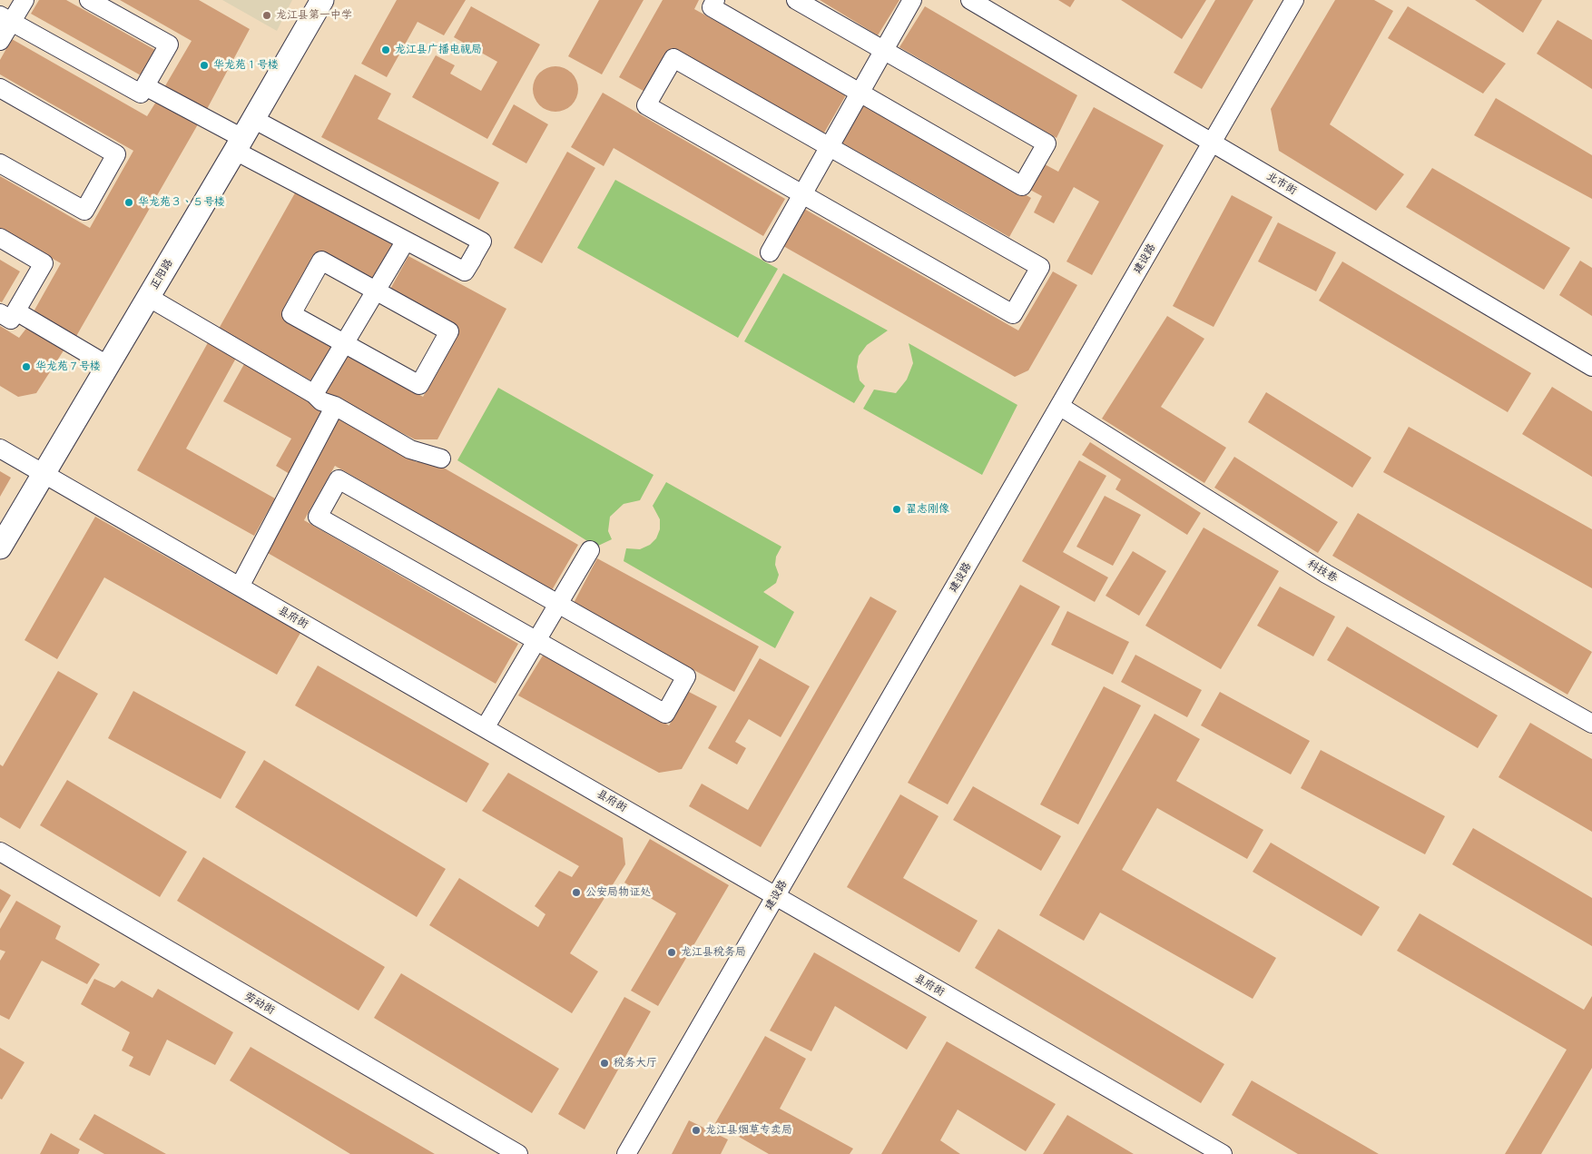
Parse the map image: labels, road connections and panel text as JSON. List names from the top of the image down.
{
  "streets": {
    "main road": ["正阳路"],
    "street": [
      "北市街",
      "建设路",
      "科技巷",
      "县府街",
      "劳动街"
    ]
  },
  "crossings": [
    ["北市街", "建设路"],
    ["建设路", "科技巷"],
    ["建设路", "县府街"],
    ["正阳路", "县府街"]
  ],
  "places": [
    "龙江县第一中学",
    "龙江县广播电视局",
    "华龙苑１号楼",
    "华龙苑３、５号楼",
    "华龙苑７号楼",
    "翟志刚像",
    "公安局物证处",
    "龙江县税务局",
    "税务大厅",
    "龙江县烟草专卖局"
  ]
}
